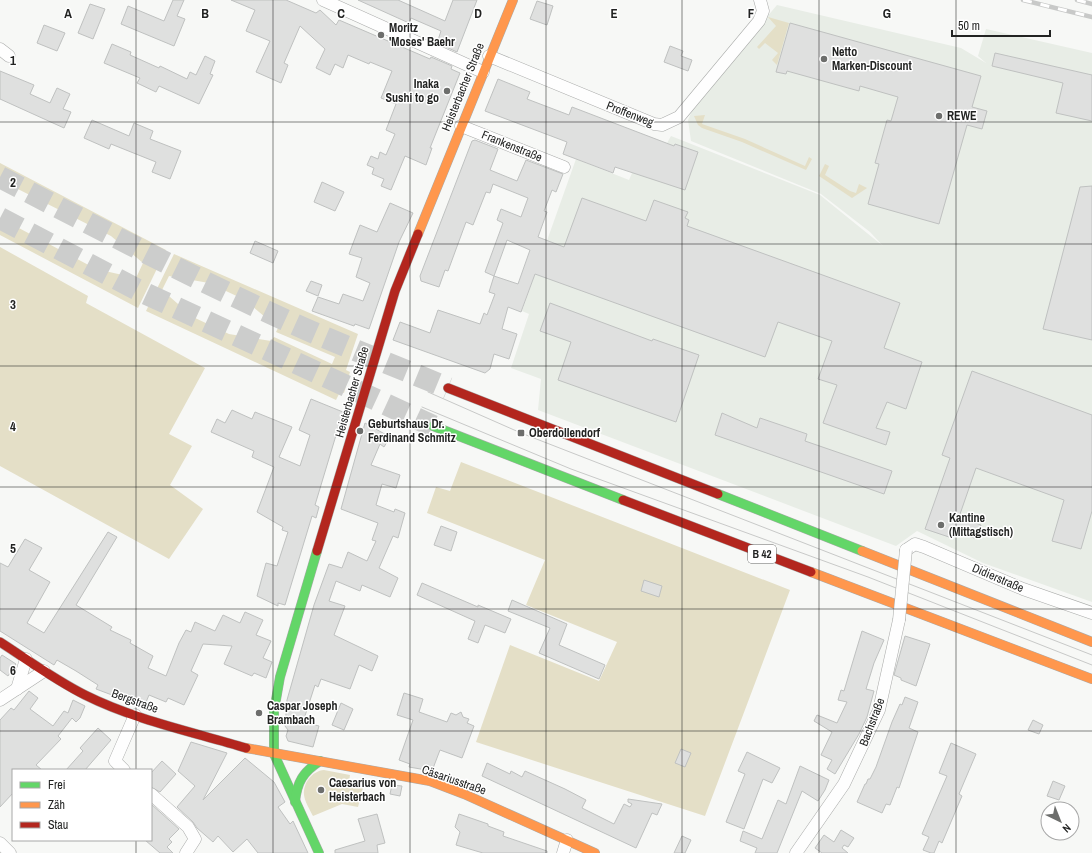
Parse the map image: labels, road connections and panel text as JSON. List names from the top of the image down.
{
  "streets": {
    "main road": [
      "Heisterbacher Straße",
      "B 42",
      "Bergstraße",
      "Cäsariusstraße"
    ],
    "street": [
      "Proffenweg",
      "Frankenstraße",
      "Didierstraße",
      "Bachstraße"
    ]
  },
  "crossings": [
    ["Heisterbacher Straße", "Proffenweg"],
    ["Heisterbacher Straße", "Frankenstraße"],
    ["Heisterbacher Straße", "Bergstraße"],
    ["Heisterbacher Straße", "Cäsariusstraße"],
    ["Didierstraße", "Bachstraße"],
    ["Bergstraße", "Cäsariusstraße"]
  ],
  "places": {
    "other": [
      "Moritz 'Moses' Baehr",
      "Netto Marken-Discount",
      "Inaka Sushi to go",
      "REWE",
      "Geburtshaus Dr. Ferdinand Schmitz",
      "Kantine (Mittagstisch)",
      "Caspar Joseph Brambach",
      "Caesarius von Heisterbach"
    ],
    "transit": ["Oberdollendorf"]
  },
  "legend": ["Frei", "Zäh", "Stau"],
  "scale_bar": "50 m",
  "north": "bottom right",
  "grid": {
    "columns": [
      "A",
      "B",
      "C",
      "D",
      "E",
      "F",
      "G"
    ],
    "rows": [
      "1",
      "2",
      "3",
      "4",
      "5",
      "6"
    ]
  }
}
